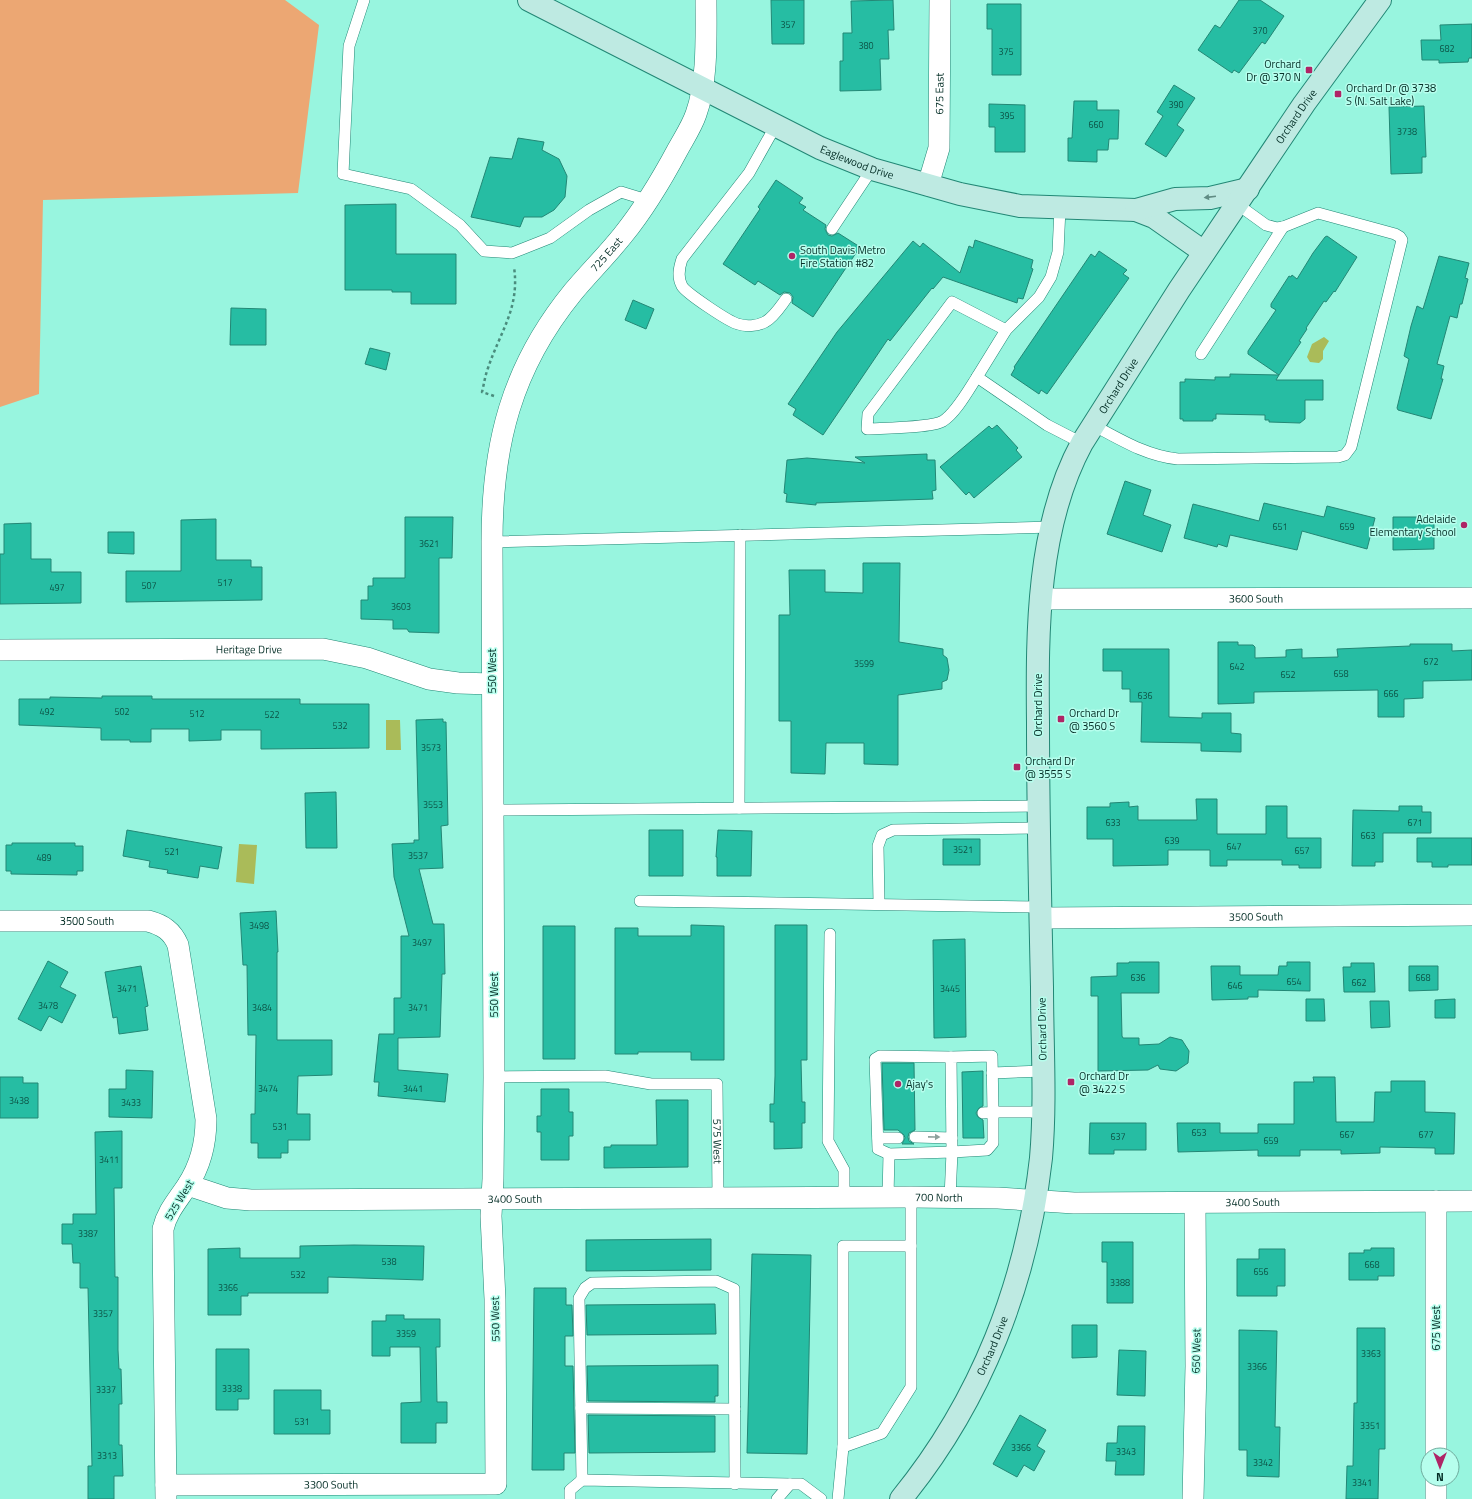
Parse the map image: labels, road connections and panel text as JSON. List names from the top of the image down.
{
  "streets": {
    "main road": ["Orchard Drive", "Eaglewood Drive"],
    "street": [
      "675 East",
      "725 East",
      "3600 South",
      "Heritage Drive",
      "550 West",
      "3500 South",
      "700 North",
      "3400 South",
      "525 West",
      "675 West",
      "650 West",
      "3300 South"
    ],
    "lane": ["575 West"]
  },
  "crossings": [
    ["675 East", "Eaglewood Drive"],
    ["Orchard Drive", "Eaglewood Drive"],
    ["Orchard Drive", "3600 South"],
    ["Orchard Drive", "3500 South"],
    ["Orchard Drive", "700 North"],
    ["Orchard Drive", "3400 South"],
    ["Eaglewood Drive", "725 East"],
    ["725 East", "550 West"],
    ["Heritage Drive", "550 West"],
    ["550 West", "575 West"],
    ["550 West", "3400 South"],
    ["550 West", "3300 South"],
    ["3500 South", "525 West"],
    ["575 West", "3400 South"],
    ["700 North", "3400 South"],
    ["3400 South", "525 West"],
    ["3400 South", "675 West"],
    ["3400 South", "650 West"],
    ["525 West", "3300 South"]
  ],
  "places": {
    "transit": [
      "Orchard Dr @ 370 N",
      "Orchard Dr @ 3738 S (N. Salt Lake)",
      "Orchard Dr @ 3560 S",
      "Orchard Dr @ 3555 S",
      "Orchard Dr @ 3422 S"
    ],
    "other": ["South Davis Metro Fire Station #82", "Adelaide Elementary School", "Ajay's"]
  },
  "house_numbers": [
    "357",
    "370",
    "380",
    "682",
    "375",
    "390",
    "395",
    "660",
    "3738",
    "651",
    "659",
    "3621",
    "517",
    "507",
    "497",
    "3603",
    "672",
    "3599",
    "642",
    "658",
    "652",
    "666",
    "636",
    "492",
    "502",
    "512",
    "522",
    "532",
    "3573",
    "3553",
    "633",
    "671",
    "663",
    "639",
    "647",
    "3521",
    "657",
    "521",
    "3537",
    "489",
    "3498",
    "3497",
    "636",
    "668",
    "654",
    "662",
    "646",
    "3471",
    "3445",
    "3478",
    "3484",
    "3471",
    "3474",
    "3441",
    "3438",
    "3433",
    "531",
    "653",
    "667",
    "677",
    "637",
    "659",
    "3411",
    "3387",
    "538",
    "668",
    "656",
    "532",
    "3388",
    "3366",
    "3357",
    "3359",
    "3363",
    "3366",
    "3338",
    "3337",
    "531",
    "3351",
    "3366",
    "3343",
    "3313",
    "3342",
    "3341"
  ],
  "north": "bottom"
}
